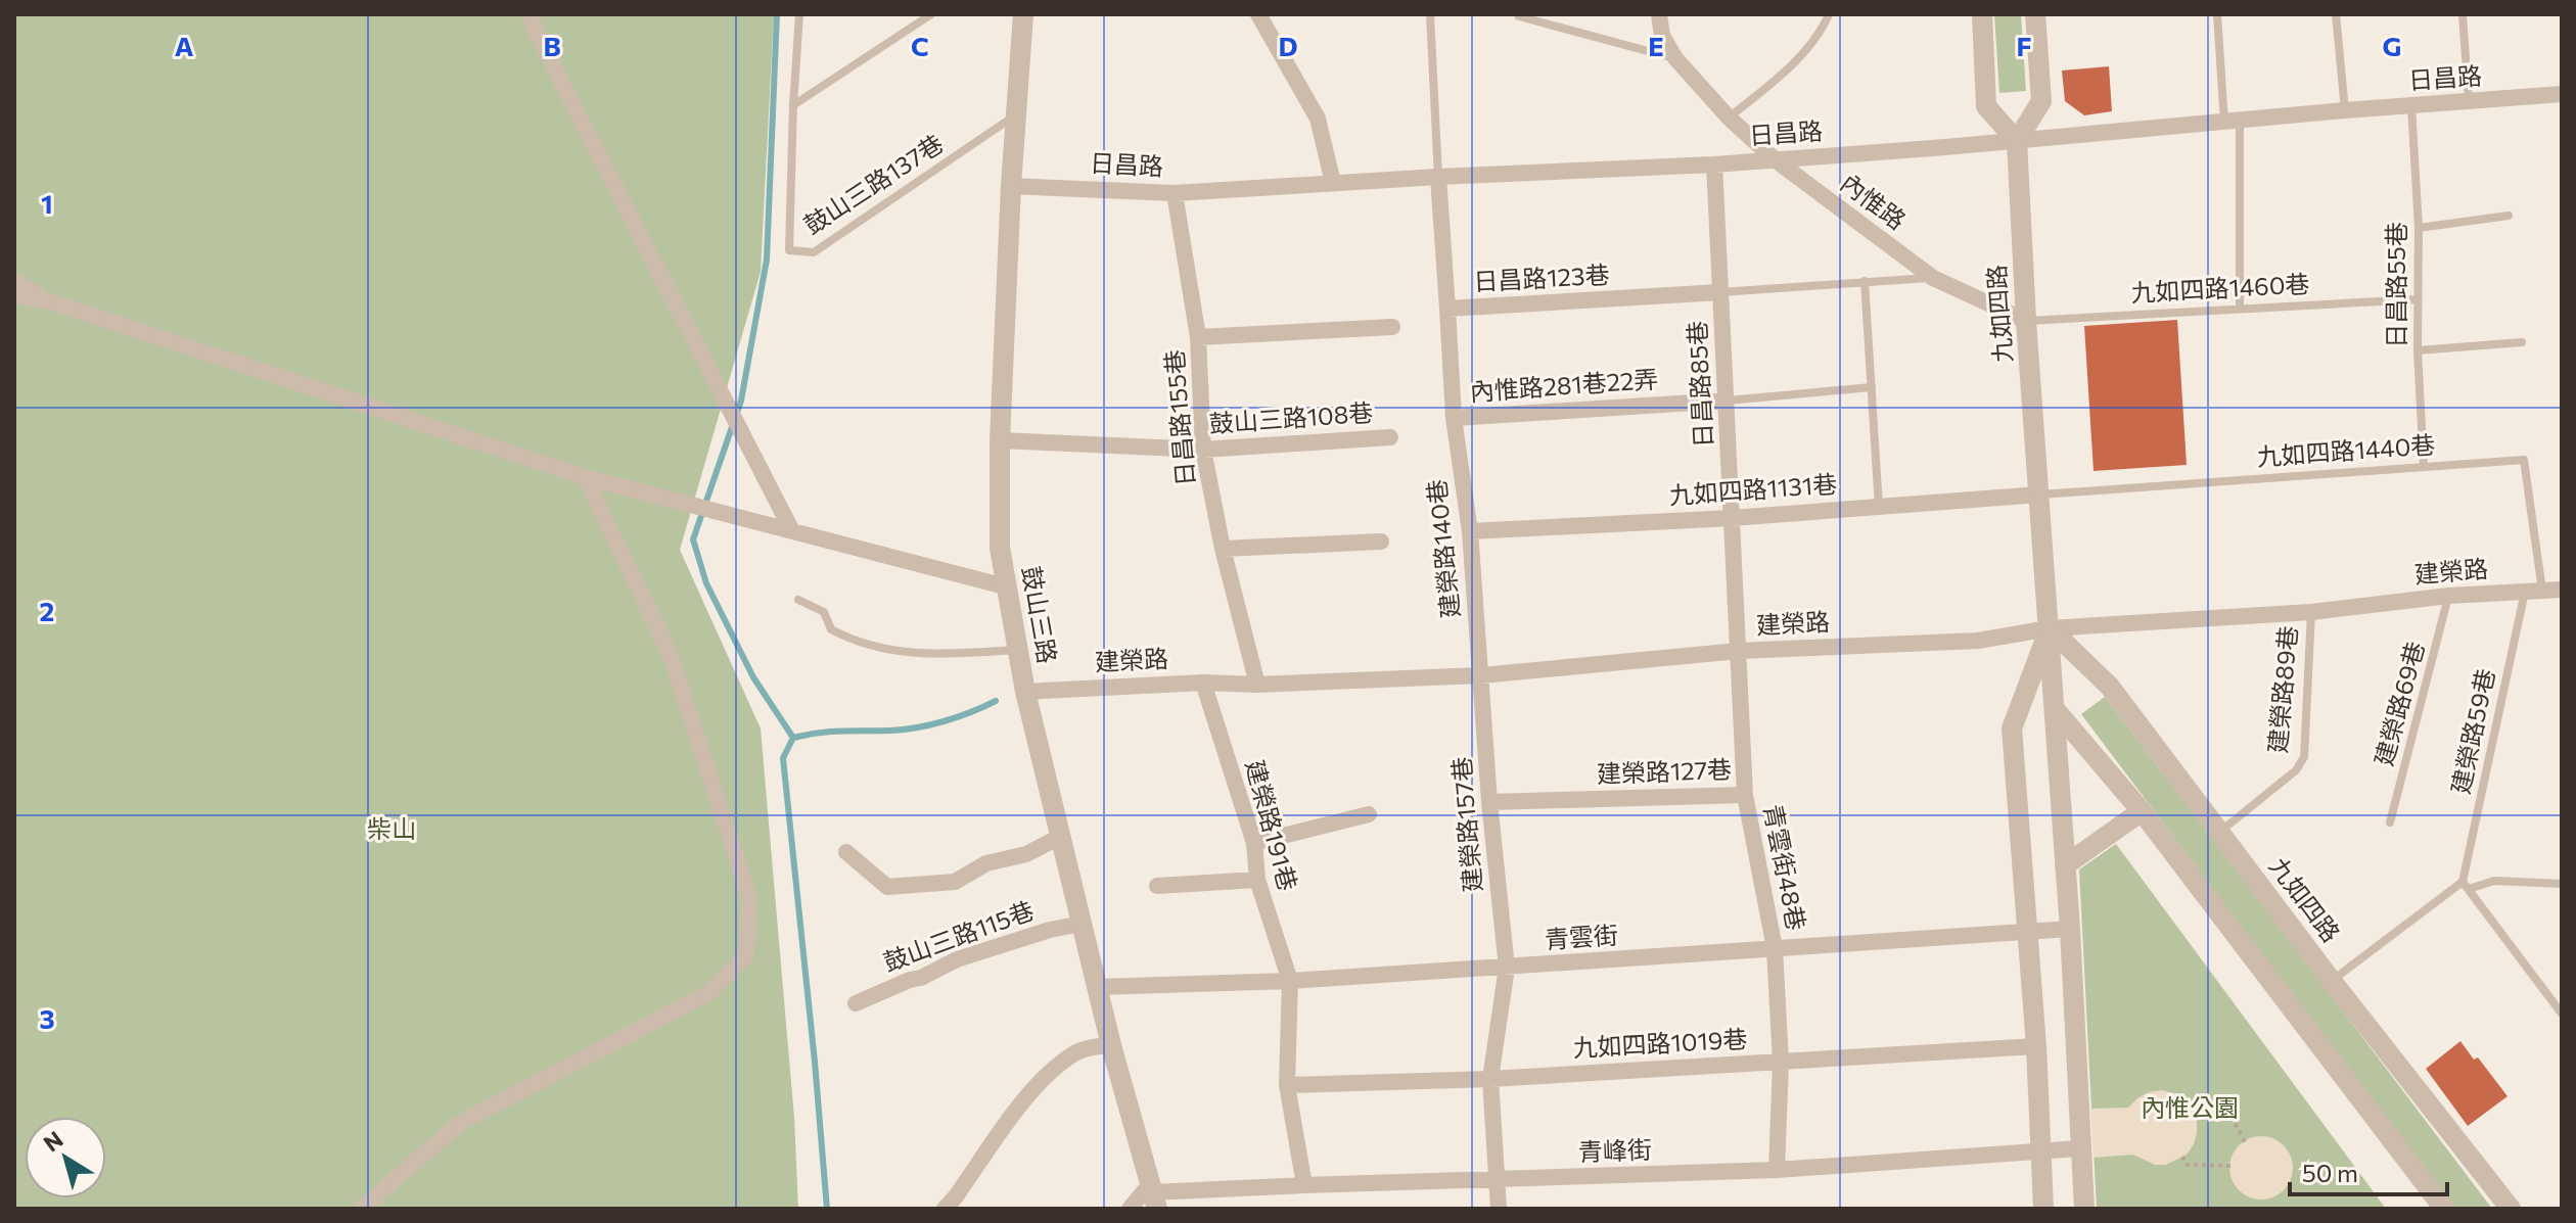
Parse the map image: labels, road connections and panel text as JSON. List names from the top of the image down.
{
  "streets": {
    "street": [
      "日昌路",
      "內惟路",
      "日昌路123巷",
      "九如四路",
      "日昌路85巷",
      "內惟路281巷22弄",
      "日昌路155巷",
      "鼓山三路108巷",
      "九如四路1131巷",
      "建榮路140巷",
      "建榮路",
      "鼓山三路",
      "建榮路127巷",
      "建榮路157巷",
      "建榮路191巷",
      "青雲街48巷",
      "鼓山三路115巷",
      "青雲街",
      "九如四路1019巷",
      "青峰街"
    ],
    "lane": [
      "鼓山三路137巷",
      "日昌路55巷",
      "九如四路1460巷",
      "九如四路1440巷",
      "建榮路89巷",
      "建榮路69巷",
      "建榮路59巷"
    ]
  },
  "crossings": [
    ["日昌路", "內惟路"],
    ["日昌路", "日昌路123巷"],
    ["日昌路", "日昌路55巷"],
    ["日昌路", "九如四路"],
    ["日昌路", "日昌路85巷"],
    ["日昌路", "日昌路155巷"],
    ["日昌路", "鼓山三路"],
    ["鼓山三路137巷", "鼓山三路"],
    ["內惟路", "九如四路1460巷"],
    ["內惟路", "九如四路"],
    ["日昌路123巷", "日昌路85巷"],
    ["日昌路123巷", "建榮路140巷"],
    ["日昌路55巷", "九如四路1460巷"],
    ["日昌路55巷", "九如四路1440巷"],
    ["九如四路1460巷", "九如四路"],
    ["九如四路", "九如四路1440巷"],
    ["九如四路", "九如四路1131巷"],
    ["九如四路", "建榮路"],
    ["九如四路", "建榮路89巷"],
    ["九如四路", "青雲街"],
    ["九如四路", "九如四路1019巷"],
    ["九如四路", "青峰街"],
    ["日昌路85巷", "內惟路281巷22弄"],
    ["日昌路85巷", "九如四路1131巷"],
    ["日昌路85巷", "建榮路"],
    ["日昌路85巷", "建榮路127巷"],
    ["內惟路281巷22弄", "建榮路140巷"],
    ["日昌路155巷", "鼓山三路108巷"],
    ["日昌路155巷", "建榮路"],
    ["鼓山三路108巷", "鼓山三路"],
    ["九如四路1440巷", "九如四路1131巷"],
    ["九如四路1440巷", "建榮路"],
    ["九如四路1440巷", "建榮路59巷"],
    ["九如四路1131巷", "建榮路140巷"],
    ["建榮路140巷", "建榮路"],
    ["建榮路140巷", "建榮路157巷"],
    ["建榮路", "鼓山三路"],
    ["建榮路", "建榮路89巷"],
    ["建榮路", "建榮路69巷"],
    ["建榮路", "建榮路59巷"],
    ["建榮路", "建榮路127巷"],
    ["建榮路", "建榮路157巷"],
    ["建榮路", "建榮路191巷"],
    ["鼓山三路", "鼓山三路115巷"],
    ["鼓山三路", "青雲街"],
    ["鼓山三路", "青峰街"],
    ["建榮路127巷", "建榮路157巷"],
    ["建榮路127巷", "青雲街48巷"],
    ["建榮路157巷", "青雲街"],
    ["建榮路157巷", "九如四路1019巷"],
    ["建榮路157巷", "青峰街"],
    ["建榮路191巷", "青雲街"],
    ["建榮路191巷", "九如四路1019巷"],
    ["建榮路191巷", "青峰街"],
    ["青雲街48巷", "青雲街"],
    ["青雲街48巷", "九如四路1019巷"],
    ["青雲街48巷", "青峰街"]
  ],
  "parks": ["柴山", "內惟公園"],
  "scale_bar": "50 m",
  "north": "top left",
  "grid": {
    "columns": [
      "A",
      "B",
      "C",
      "D",
      "E",
      "F",
      "G"
    ],
    "rows": ["1", "2", "3"]
  }
}
